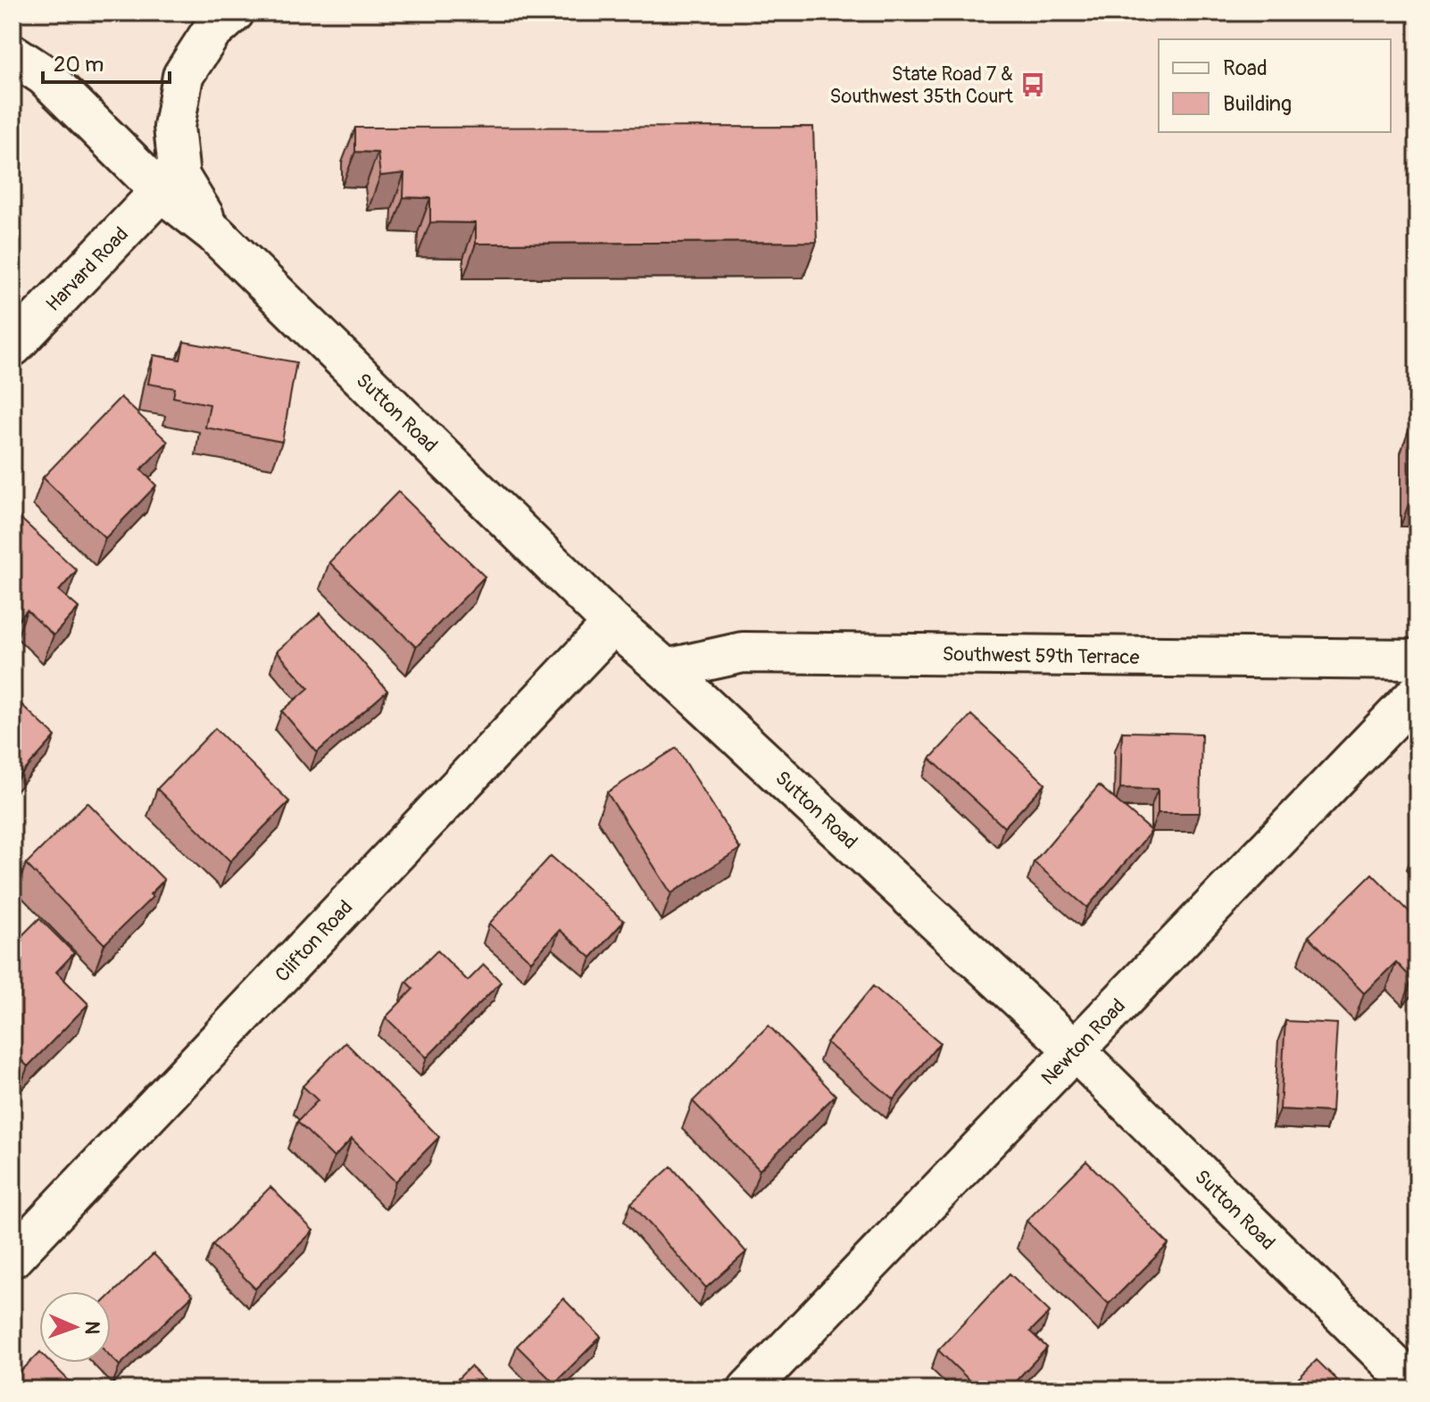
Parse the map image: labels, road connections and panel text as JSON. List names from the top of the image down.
{
  "streets": {
    "street": [
      "Harvard Road",
      "Sutton Road",
      "Southwest 59th Terrace",
      "Clifton Road",
      "Newton Road"
    ]
  },
  "crossings": [
    ["Harvard Road", "Sutton Road"],
    ["Sutton Road", "Southwest 59th Terrace"],
    ["Sutton Road", "Clifton Road"],
    ["Sutton Road", "Newton Road"]
  ],
  "places": {
    "bus stop": ["State Road 7 & Southwest 35th Court"]
  },
  "legend": ["Road", "Building"],
  "scale_bar": "20 m",
  "north": "right"
}
